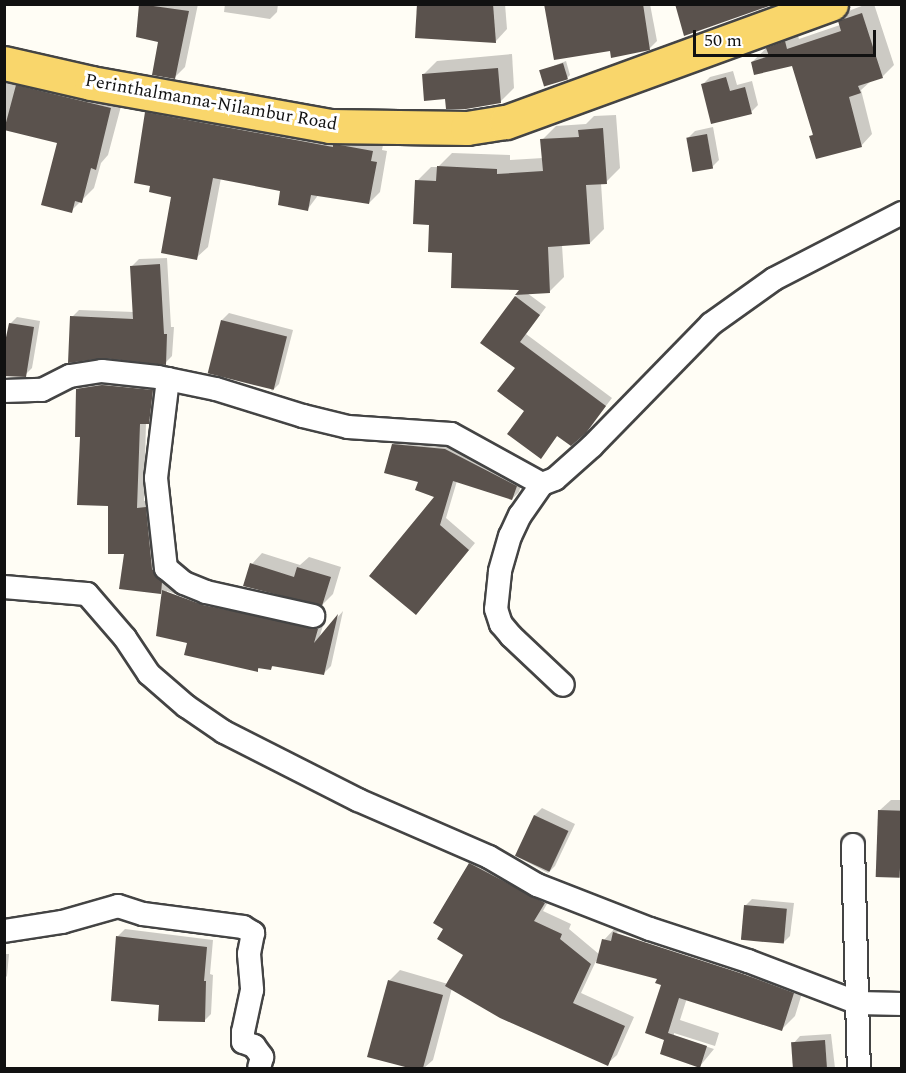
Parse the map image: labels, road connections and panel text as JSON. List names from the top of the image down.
{
  "streets": {
    "main road": ["Perinthalmanna-Nilambur Road"]
  },
  "scale_bar": "50 m"
}
